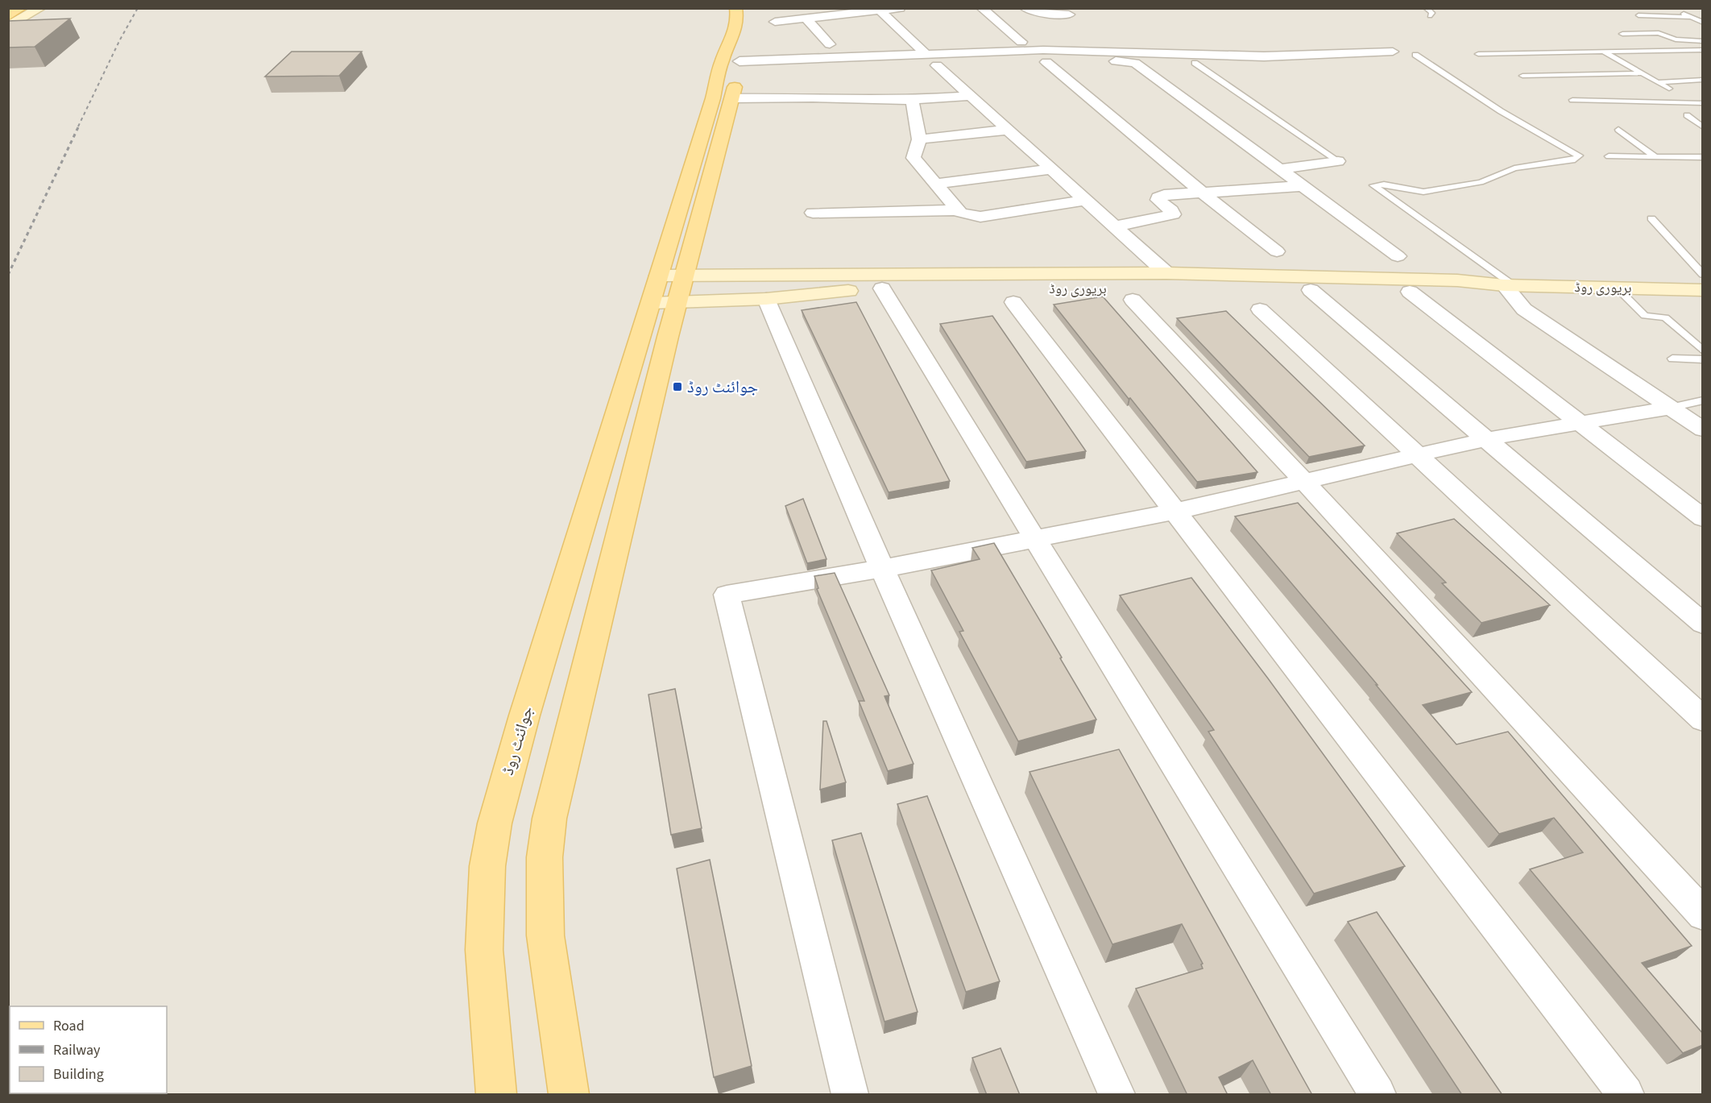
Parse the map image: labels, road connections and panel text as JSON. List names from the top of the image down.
{
  "streets": {
    "main road": ["بریوری روڈ", "جوائنٹ روڈ"]
  },
  "crossings": [
    ["بریوری روڈ", "جوائنٹ روڈ"]
  ],
  "places": {
    "transit": ["جوائنٹ روڈ"]
  },
  "legend": ["Road", "Railway", "Building"]
}
